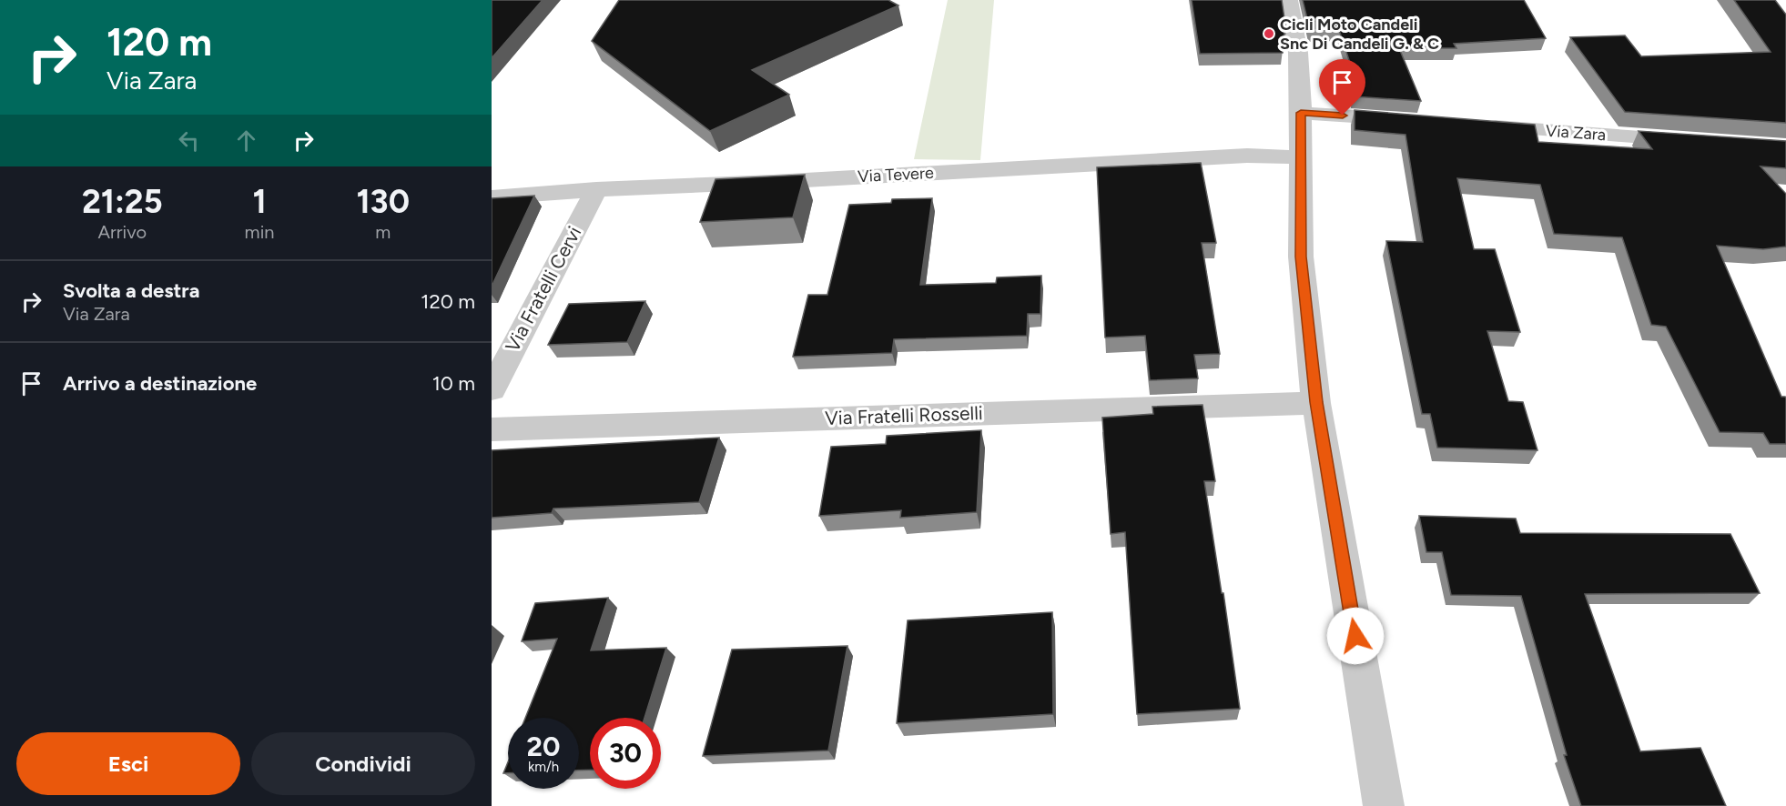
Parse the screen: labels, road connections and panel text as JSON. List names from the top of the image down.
{
  "streets": {
    "street": [
      "Via Zara",
      "Via Tevere",
      "Via Fratelli Cervi",
      "Via Fratelli Rosselli"
    ]
  },
  "crossings": [
    ["Via Tevere", "Via Fratelli Cervi"]
  ],
  "places": ["Cicli Moto Candeli Snc Di Candeli G. & C"],
  "page": {
    "turn": ["120 m", "Via Zara"],
    "eta": [
      "21:25",
      "Arrivo",
      "1",
      "min",
      "130",
      "m"
    ],
    "list": [
      {
        "name": "Svolta a destra",
        "note": "Via Zara",
        "value": "120 m"
      },
      {
        "name": "Arrivo a destinazione",
        "value": "10 m"
      }
    ],
    "speed": "20 km/h",
    "limit": "30",
    "buttons": ["Esci", "Condividi"]
  }
}
